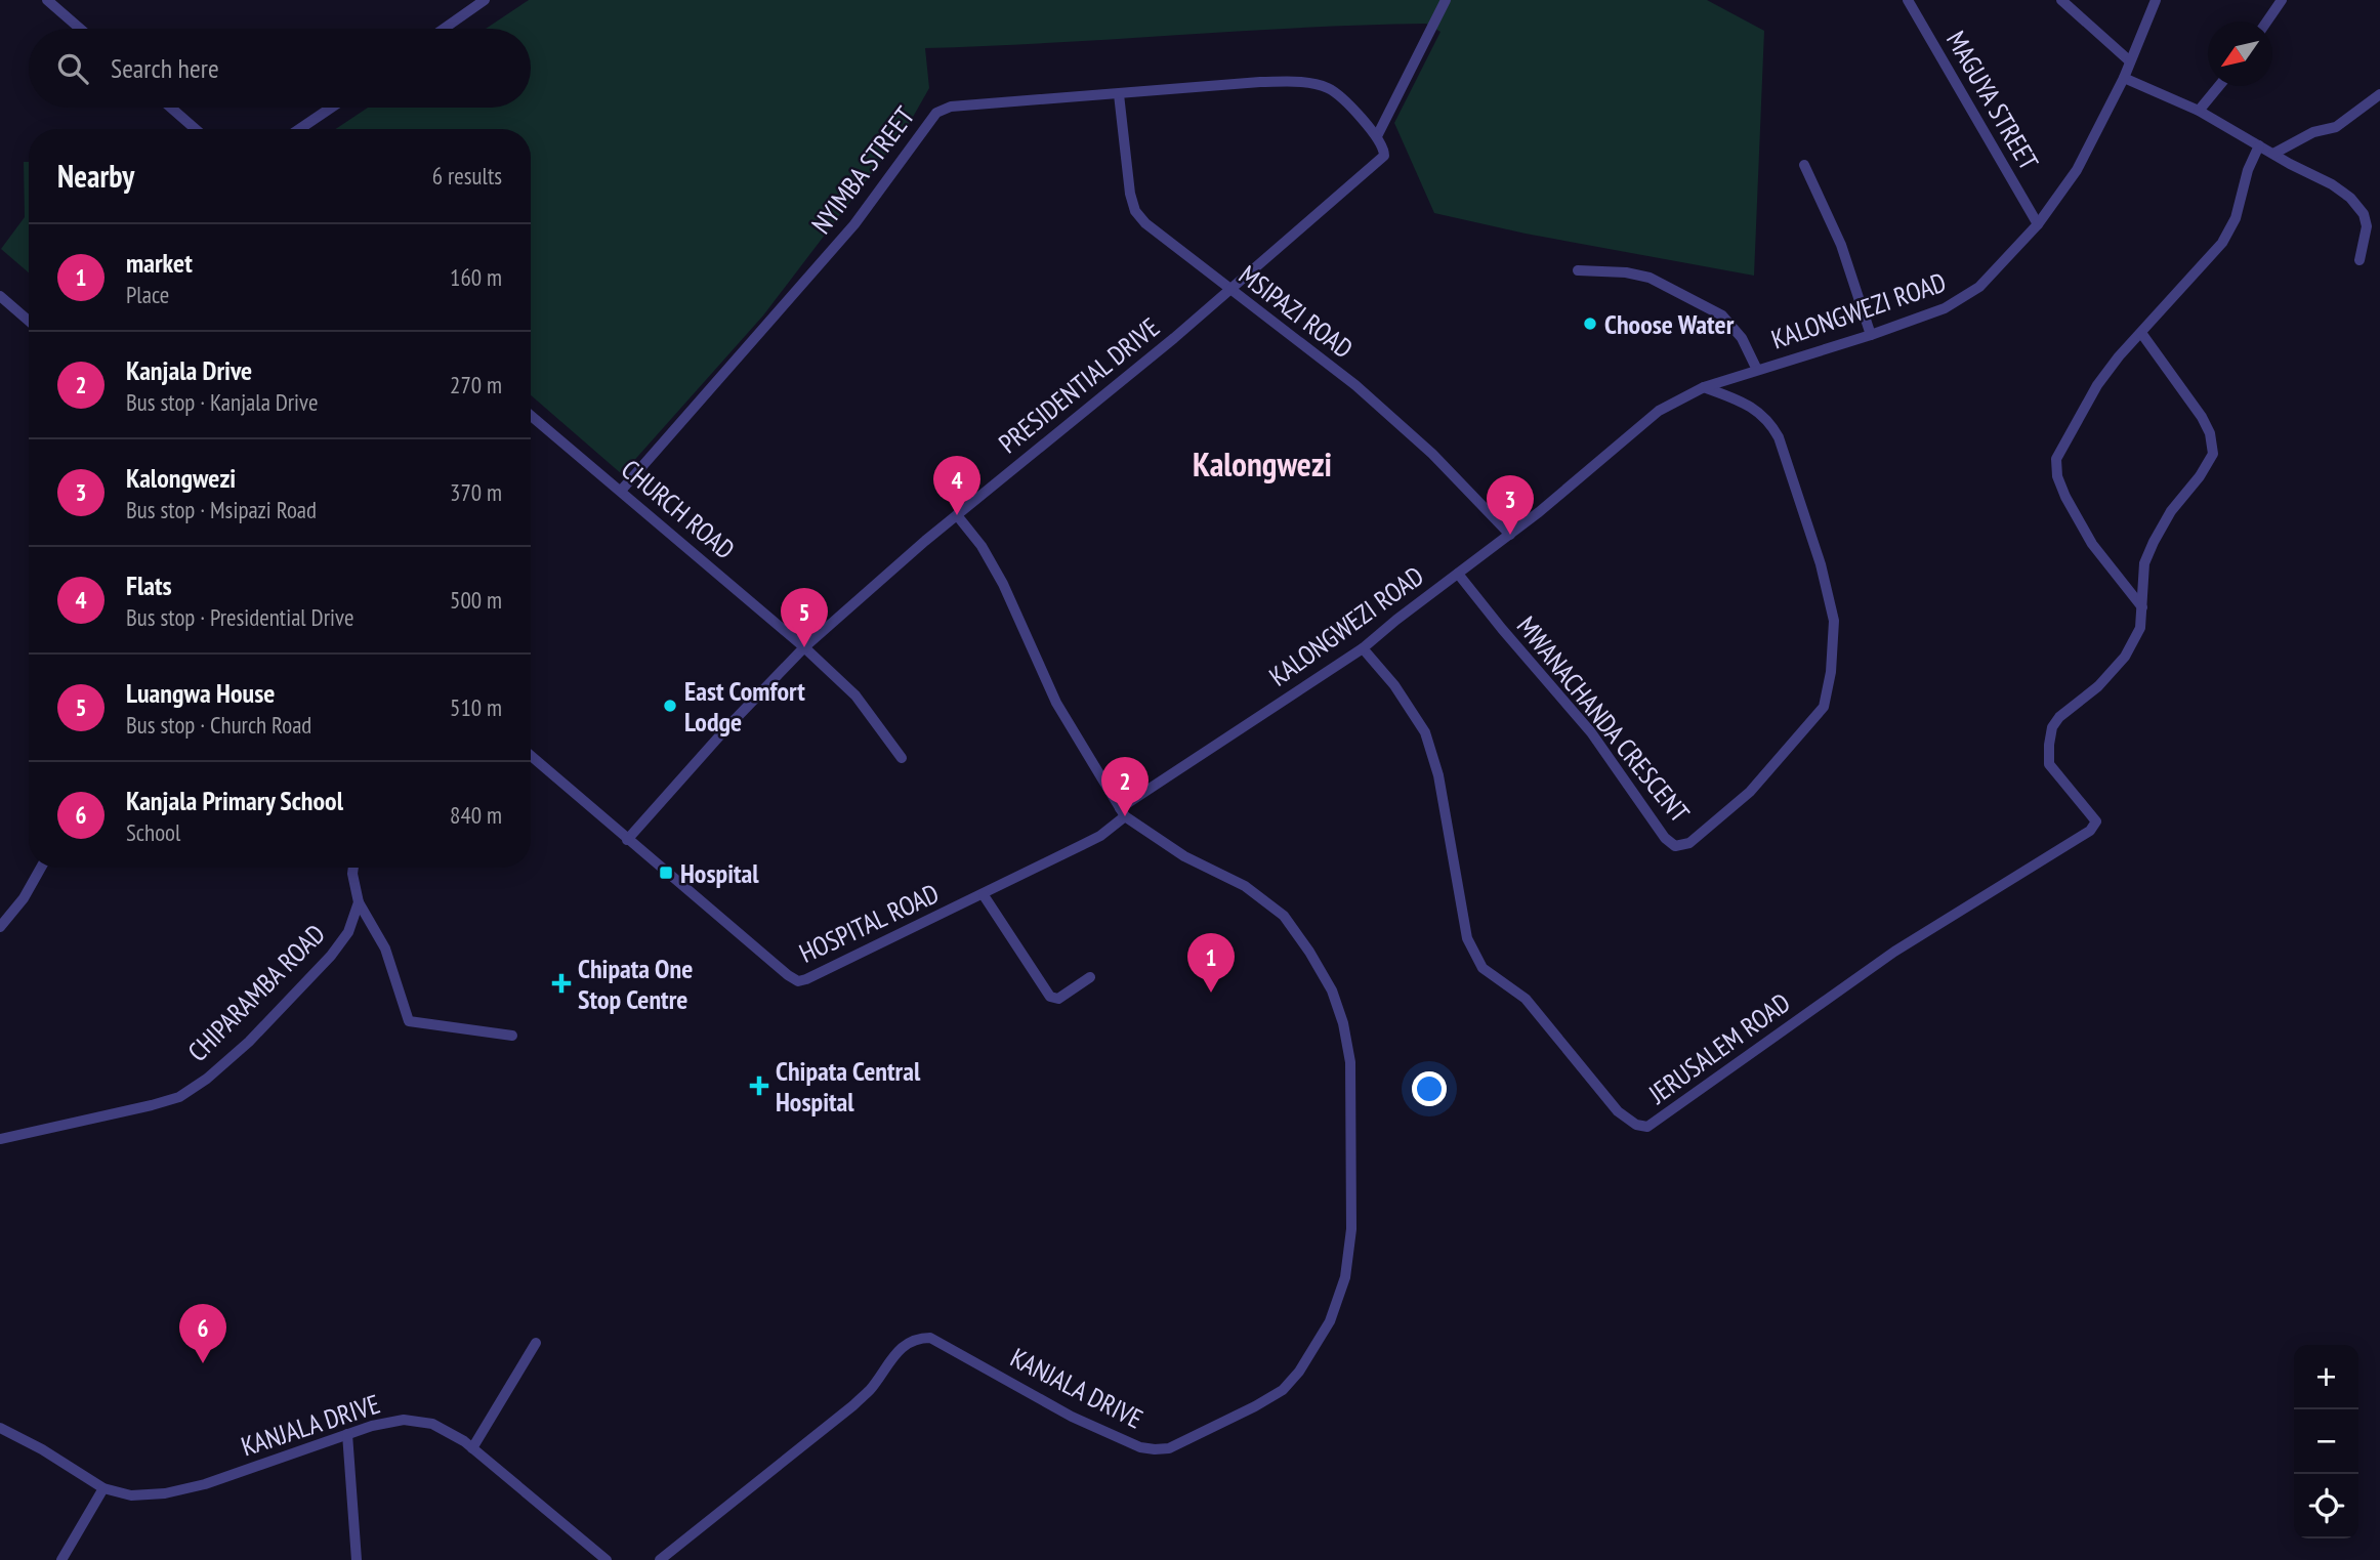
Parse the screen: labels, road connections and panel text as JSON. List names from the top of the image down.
{
  "streets": {
    "street": [
      "MAGUYA STREET",
      "NYIMBA STREET",
      "KALONGWEZI ROAD",
      "MSIPAZI ROAD",
      "PRESIDENTIAL DRIVE",
      "CHURCH ROAD",
      "MWANACHANDA CRESCENT",
      "HOSPITAL ROAD",
      "CHIPARAMBA ROAD",
      "JERUSALEM ROAD",
      "KANJALA DRIVE"
    ]
  },
  "crossings": [
    ["MAGUYA STREET", "KALONGWEZI ROAD"],
    ["NYIMBA STREET", "MSIPAZI ROAD"],
    ["NYIMBA STREET", "PRESIDENTIAL DRIVE"],
    ["NYIMBA STREET", "CHURCH ROAD"],
    ["KALONGWEZI ROAD", "MSIPAZI ROAD"],
    ["KALONGWEZI ROAD", "MWANACHANDA CRESCENT"],
    ["KALONGWEZI ROAD", "HOSPITAL ROAD"],
    ["KALONGWEZI ROAD", "JERUSALEM ROAD"],
    ["KALONGWEZI ROAD", "KANJALA DRIVE"],
    ["MSIPAZI ROAD", "PRESIDENTIAL DRIVE"],
    ["PRESIDENTIAL DRIVE", "CHURCH ROAD"],
    ["PRESIDENTIAL DRIVE", "HOSPITAL ROAD"],
    ["PRESIDENTIAL DRIVE", "KANJALA DRIVE"],
    ["HOSPITAL ROAD", "KANJALA DRIVE"]
  ],
  "districts": ["Kalongwezi"],
  "places": {
    "other": ["Choose Water", "East Comfort Lodge"],
    "transit": ["Hospital"],
    "health": ["Chipata One Stop Centre", "Chipata Central Hospital"]
  },
  "north": "bottom left",
  "page": {
    "search": "Search here",
    "heading": ["Nearby", "6 results"],
    "list": [
      {
        "mark": "1",
        "name": "market",
        "note": "Place",
        "value": "160 m"
      },
      {
        "mark": "2",
        "name": "Kanjala Drive",
        "note": "Bus stop · Kanjala Drive",
        "value": "270 m"
      },
      {
        "mark": "3",
        "name": "Kalongwezi",
        "note": "Bus stop · Msipazi Road",
        "value": "370 m"
      },
      {
        "mark": "4",
        "name": "Flats",
        "note": "Bus stop · Presidential Drive",
        "value": "500 m"
      },
      {
        "mark": "5",
        "name": "Luangwa House",
        "note": "Bus stop · Church Road",
        "value": "510 m"
      },
      {
        "mark": "6",
        "name": "Kanjala Primary School",
        "note": "School",
        "value": "840 m"
      }
    ],
    "pins": [
      "4",
      "3",
      "5",
      "2",
      "1",
      "6"
    ],
    "map_buttons": ["+", "−"]
  }
}
